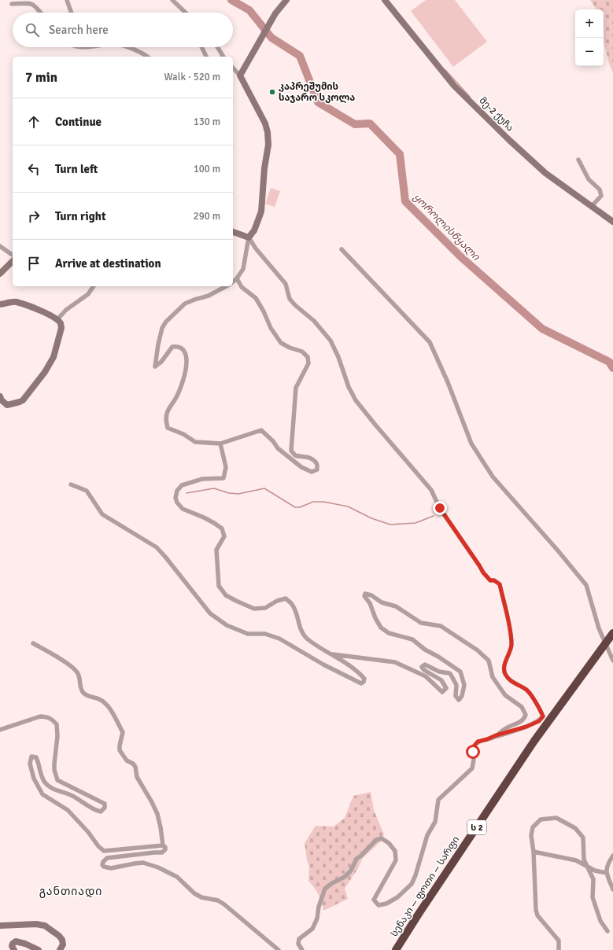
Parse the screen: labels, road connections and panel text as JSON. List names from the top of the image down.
{
  "streets": {
    "highway": ["ს 2", "სენაკი — ფოთი — სარფი"],
    "street": ["მე-2 ქუჩა"]
  },
  "districts": ["განთიადი"],
  "water": ["ყოროლისწყალი"],
  "places": ["კაპრეშუმის საჯარო სკოლა"],
  "page": {
    "map_buttons": ["+", "−"],
    "search": "Search here",
    "heading": ["7 min", "Walk · 520 m"],
    "list": [
      ["Continue", "130 m"],
      ["Turn left", "100 m"],
      ["Turn right", "290 m"],
      "Arrive at destination"
    ]
  }
}
